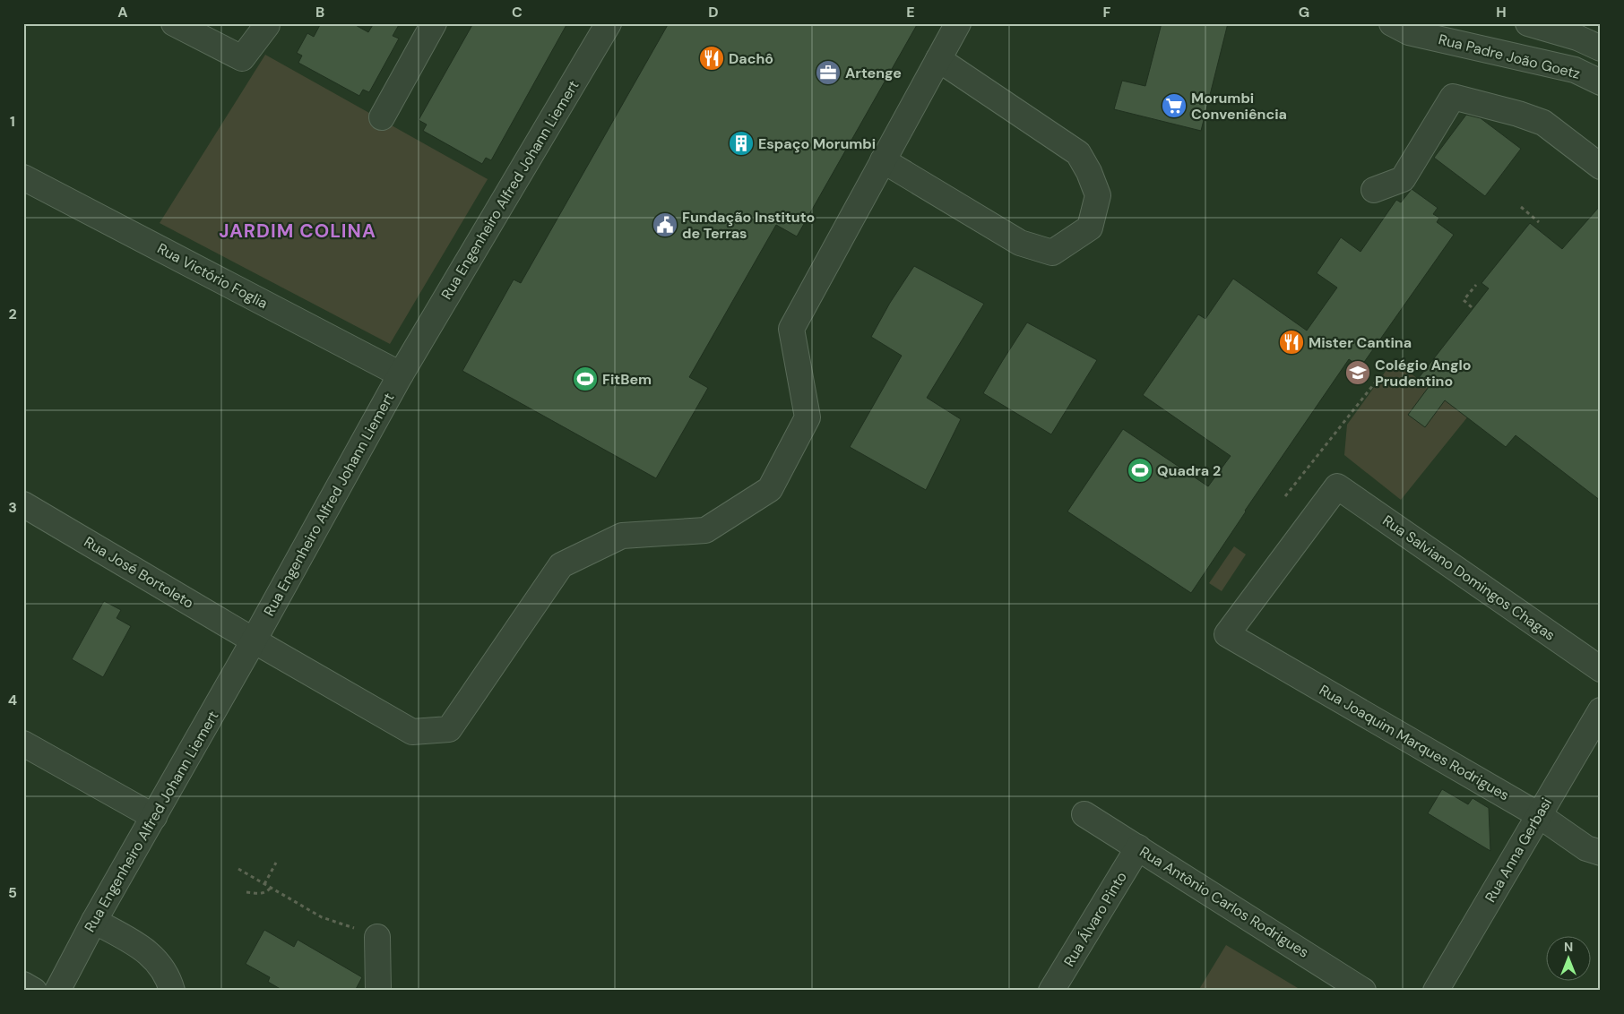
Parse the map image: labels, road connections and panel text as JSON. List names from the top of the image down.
{
  "streets": {
    "street": [
      "Rua Padre João Goetz",
      "Rua Engenheiro Alfred Johann Liemert",
      "Rua Victório Foglia",
      "Rua José Bortoleto",
      "Rua Salviano Domingos Chagas",
      "Rua Joaquim Marques Rodrigues",
      "Rua Anna Gerbasi",
      "Rua Antônio Carlos Rodrigues",
      "Rua Álvaro Pinto"
    ]
  },
  "crossings": [
    ["Rua Engenheiro Alfred Johann Liemert", "Rua Victório Foglia"],
    ["Rua Engenheiro Alfred Johann Liemert", "Rua José Bortoleto"],
    ["Rua Salviano Domingos Chagas", "Rua Joaquim Marques Rodrigues"],
    ["Rua Joaquim Marques Rodrigues", "Rua Anna Gerbasi"],
    ["Rua Antônio Carlos Rodrigues", "Rua Álvaro Pinto"]
  ],
  "districts": ["JARDIM COLINA"],
  "places": {
    "restaurant": ["Dachô", "Mister Cantina"],
    "office": ["Artenge"],
    "supermarket": ["Morumbi Conveniência"],
    "building": ["Espaço Morumbi"],
    "public building": ["Fundação Instituto de Terras"],
    "school or university": ["Colégio Anglo Prudentino"],
    "sports": ["FitBem", "Quadra 2"]
  },
  "north": "top",
  "grid": {
    "columns": [
      "A",
      "B",
      "C",
      "D",
      "E",
      "F",
      "G",
      "H"
    ],
    "rows": [
      "1",
      "2",
      "3",
      "4",
      "5"
    ]
  }
}
